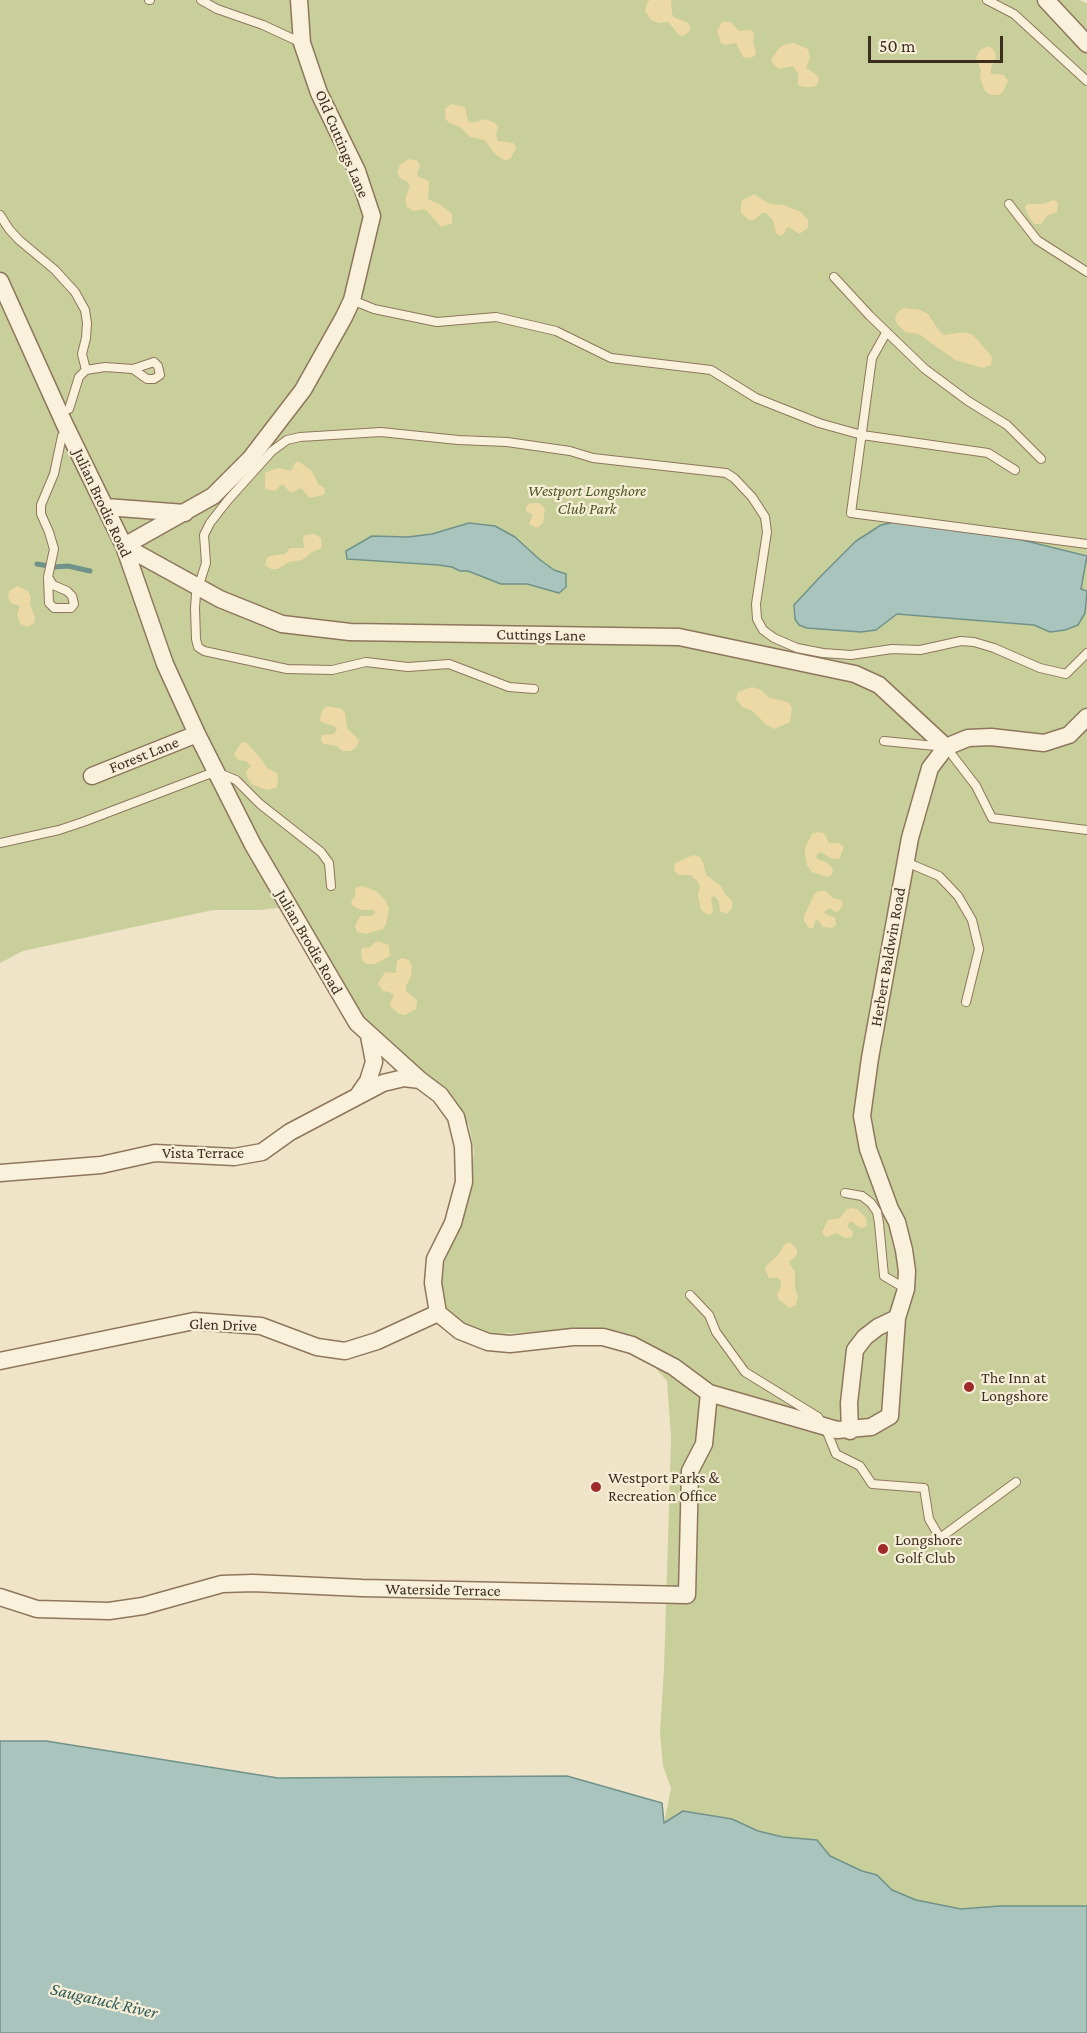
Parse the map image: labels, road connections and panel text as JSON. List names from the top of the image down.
{
  "streets": {
    "street": [
      "Old Cuttings Lane",
      "Julian Brodie Road",
      "Cuttings Lane",
      "Forest Lane",
      "Herbert Baldwin Road",
      "Vista Terrace",
      "Glen Drive",
      "Waterside Terrace"
    ]
  },
  "crossings": [
    ["Old Cuttings Lane", "Julian Brodie Road"],
    ["Old Cuttings Lane", "Cuttings Lane"],
    ["Julian Brodie Road", "Cuttings Lane"],
    ["Julian Brodie Road", "Forest Lane"],
    ["Julian Brodie Road", "Vista Terrace"],
    ["Julian Brodie Road", "Glen Drive"],
    ["Cuttings Lane", "Herbert Baldwin Road"],
    ["Herbert Baldwin Road", "Waterside Terrace"]
  ],
  "water": ["Saugatuck River"],
  "parks": ["Westport Longshore Club Park"],
  "places": ["The Inn at Longshore", "Westport Parks & Recreation Office", "Longshore Golf Club"],
  "scale_bar": "50 m"
}
